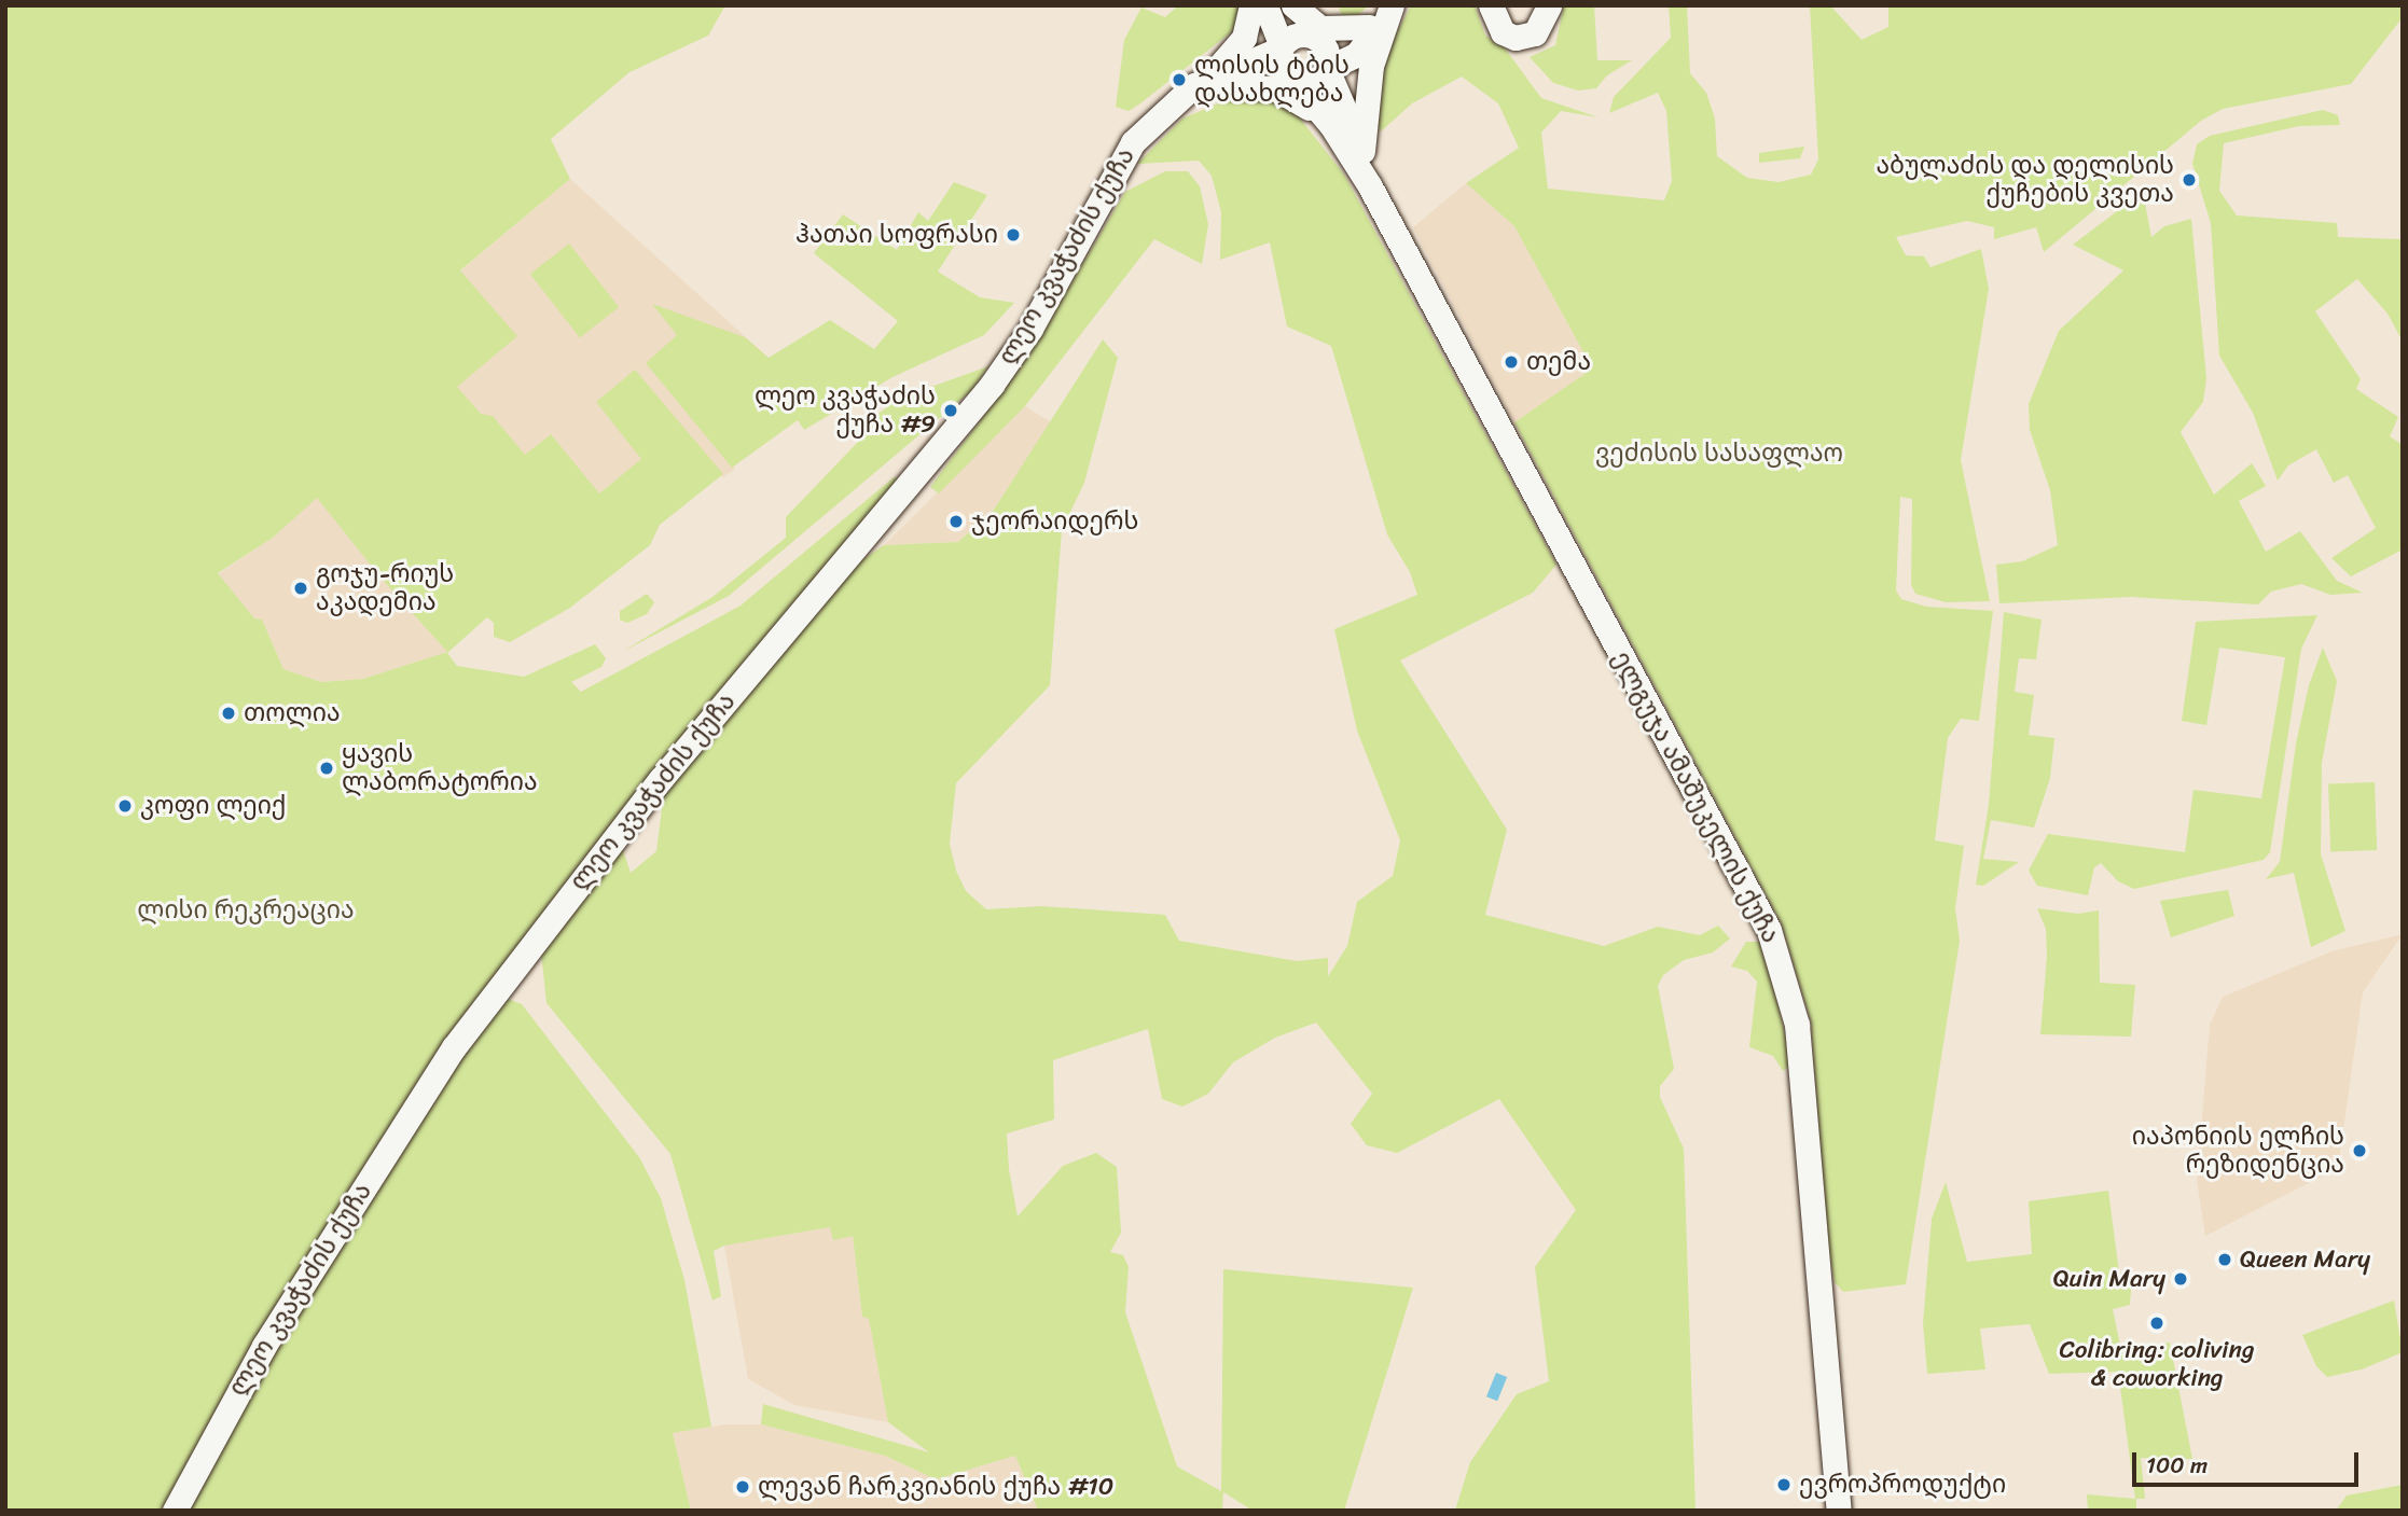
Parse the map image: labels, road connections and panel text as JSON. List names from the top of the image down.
{
  "streets": {
    "main road": ["ლეო კვაჭაძის ქუჩა", "ელგუჯა ამაშუკელის ქუჩა"]
  },
  "parks": ["ვეძისის სასაფლაო", "ლისი რეკრეაცია"],
  "places": [
    "ლისის ტბის დასახლება",
    "აბულაძის და დელისის ქუჩების კვეთა",
    "ჰათაი სოფრასი",
    "თემა",
    "ლეო კვაჭაძის ქუჩა #9",
    "ჯეორაიდერს",
    "გოჯუ-რიუს აკადემია",
    "თოლია",
    "ყავის ლაბორატორია",
    "კოფი ლეიქ",
    "იაპონიის ელჩის რეზიდენცია",
    "Queen Mary",
    "Quin Mary",
    "Colibring: coliving & coworking",
    "ევროპროდუქტი",
    "ლევან ჩარკვიანის ქუჩა #10"
  ],
  "scale_bar": "100 m"
}
